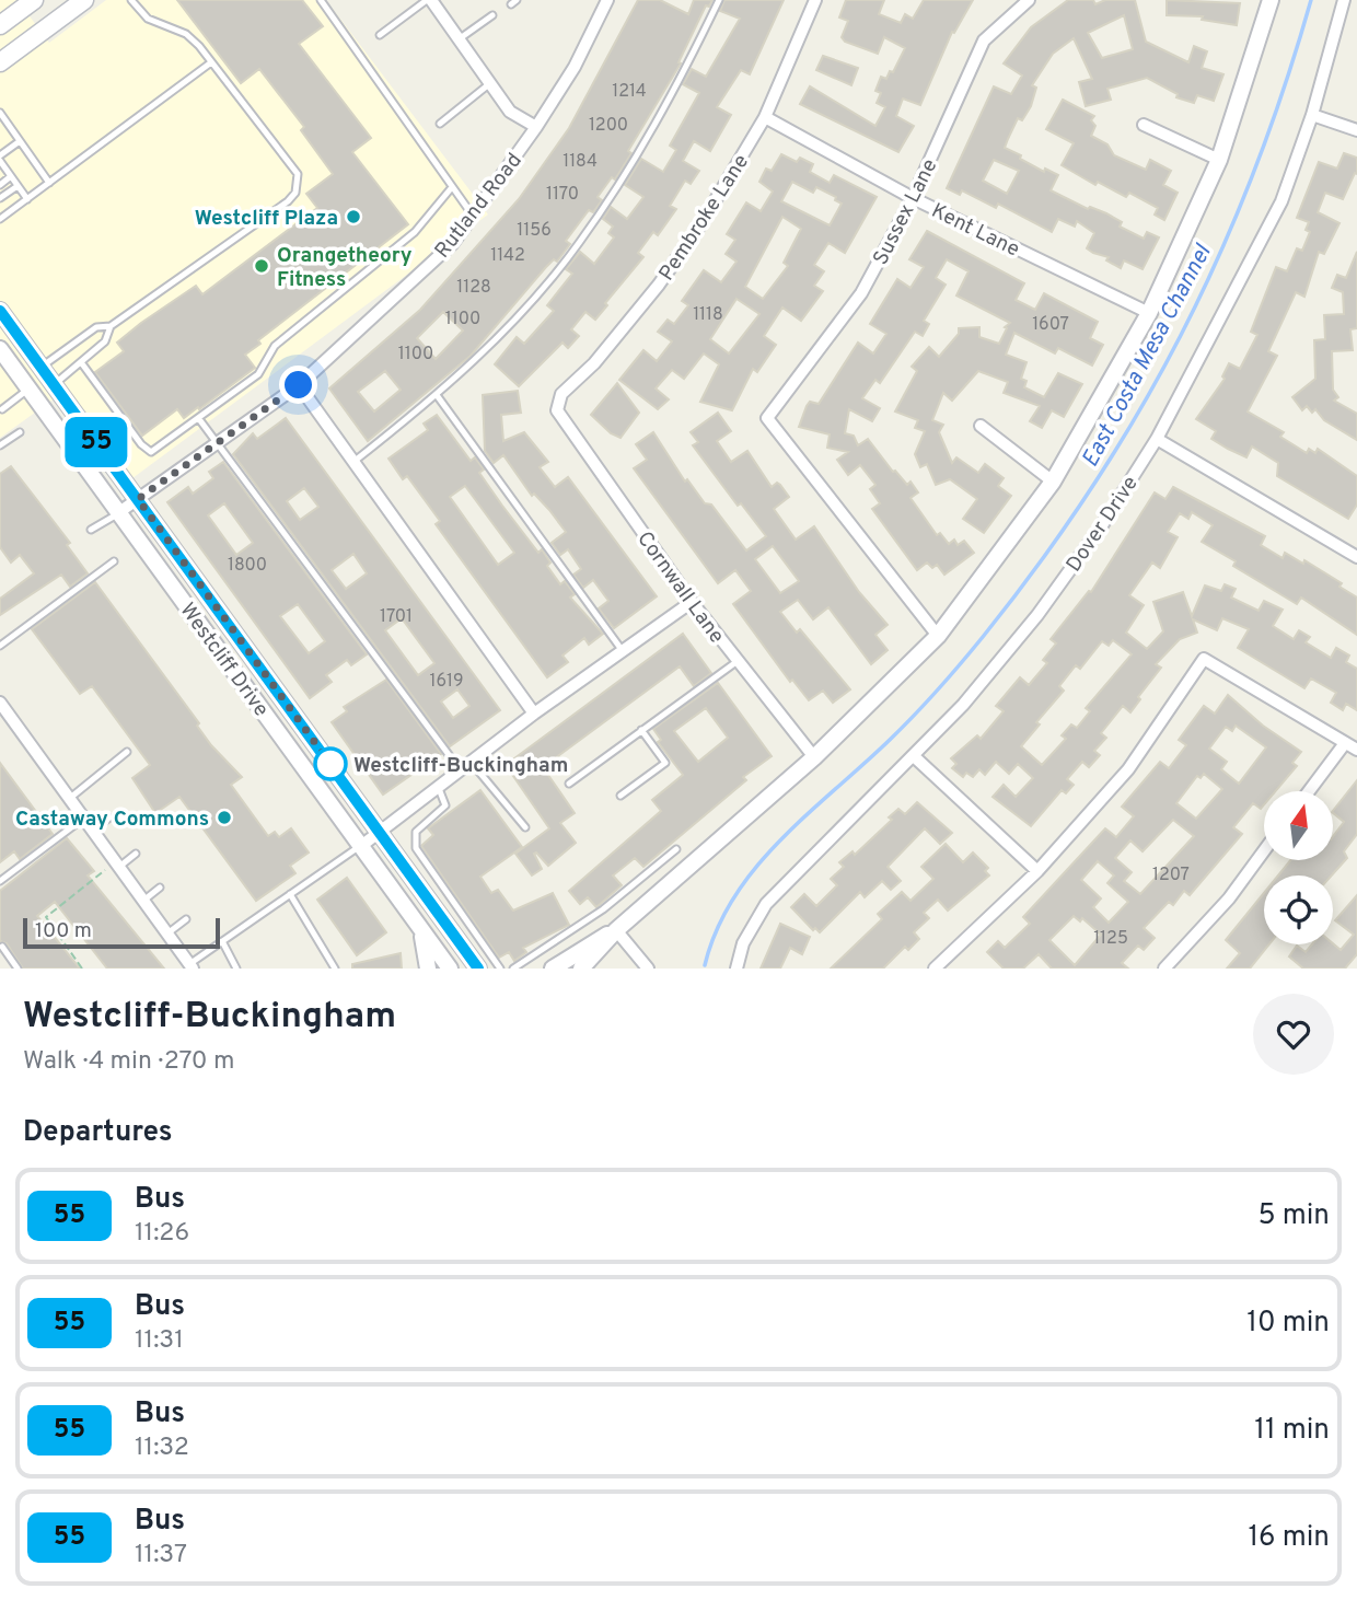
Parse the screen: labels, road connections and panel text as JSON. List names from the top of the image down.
{
  "streets": {
    "street": [
      "Rutland Road",
      "Sussex Lane",
      "Pembroke Lane",
      "Kent Lane",
      "Dover Drive",
      "Cornwall Lane",
      "Westcliff Drive"
    ]
  },
  "crossings": [
    ["Rutland Road", "Westcliff Drive"],
    ["Sussex Lane", "Kent Lane"],
    ["Pembroke Lane", "Kent Lane"],
    ["Pembroke Lane", "Cornwall Lane"]
  ],
  "water": ["East Costa Mesa Channel"],
  "places": [
    "Westcliff Plaza",
    "Orangetheory Fitness",
    "Westcliff-Buckingham",
    "Castaway Commons"
  ],
  "lines": ["bus line 55"],
  "house_numbers": [
    "1214",
    "1200",
    "1184",
    "1170",
    "1156",
    "1142",
    "1128",
    "1118",
    "1100",
    "1607",
    "1100",
    "1800",
    "1701",
    "1619",
    "1207",
    "1125"
  ],
  "scale_bar": "100 m",
  "north": "top",
  "page": {
    "on_map": "55",
    "scale": "100 m",
    "heading": [
      ["Westcliff-Buckingham", "Walk · 4 min · 270 m"],
      "Departures"
    ],
    "list": [
      {
        "mark": "55",
        "name": "Bus",
        "note": "11:26",
        "value": "5 min"
      },
      {
        "mark": "55",
        "name": "Bus",
        "note": "11:31",
        "value": "10 min"
      },
      {
        "mark": "55",
        "name": "Bus",
        "note": "11:32",
        "value": "11 min"
      },
      {
        "mark": "55",
        "name": "Bus",
        "note": "11:37",
        "value": "16 min"
      }
    ]
  }
}
